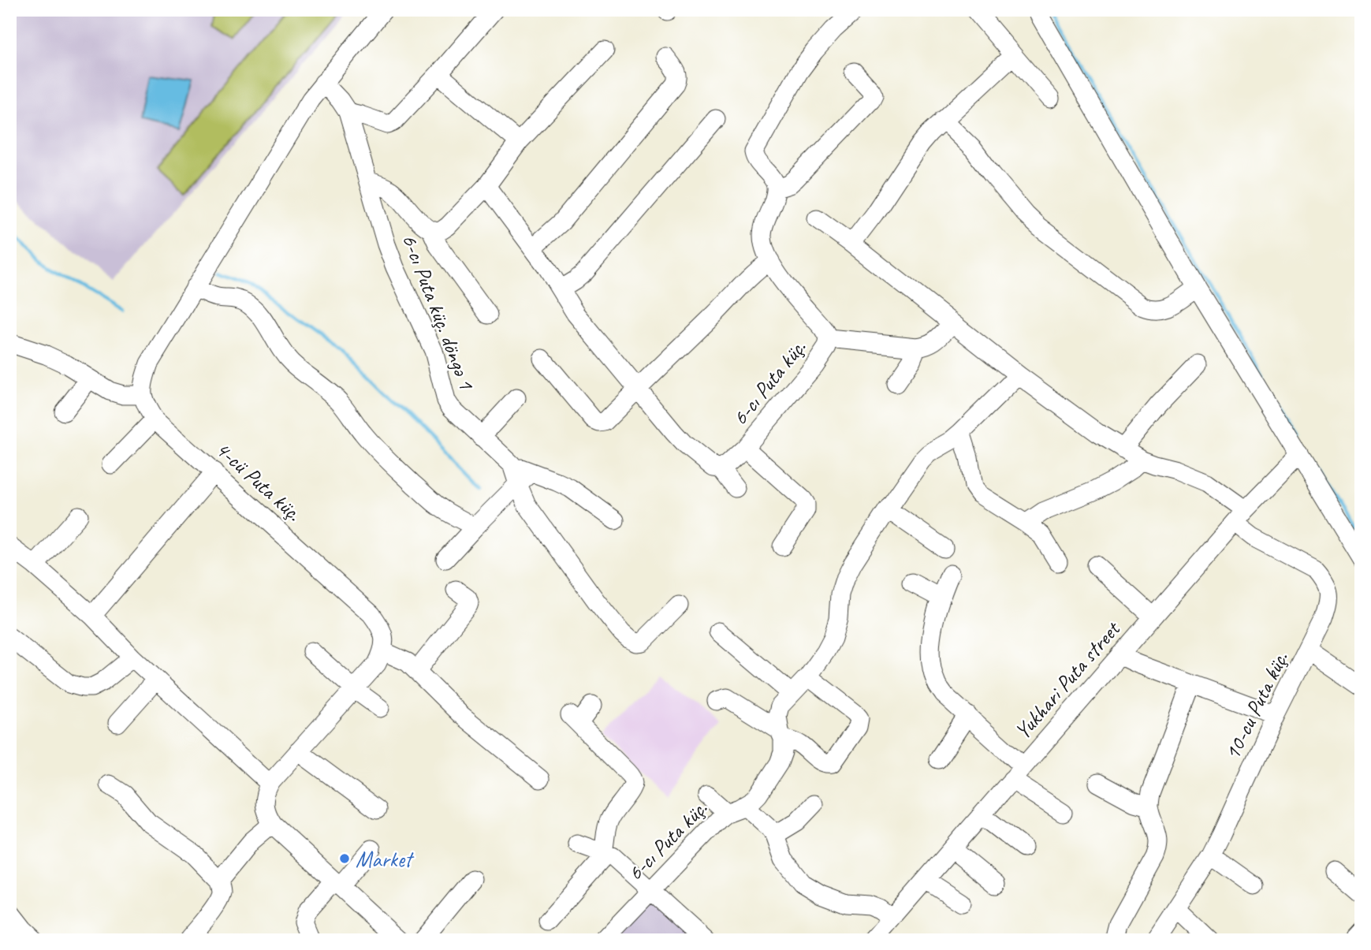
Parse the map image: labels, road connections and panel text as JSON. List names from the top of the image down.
{
  "streets": {
    "street": [
      "6-cı Puta küç. döngə 1",
      "6-cı Puta küç.",
      "4-cü Puta küç.",
      "Yukhari Puta street",
      "10-cu Puta küç."
    ]
  },
  "crossings": [
    ["Yukhari Puta street", "10-cu Puta küç."]
  ],
  "places": ["Market"]
}
